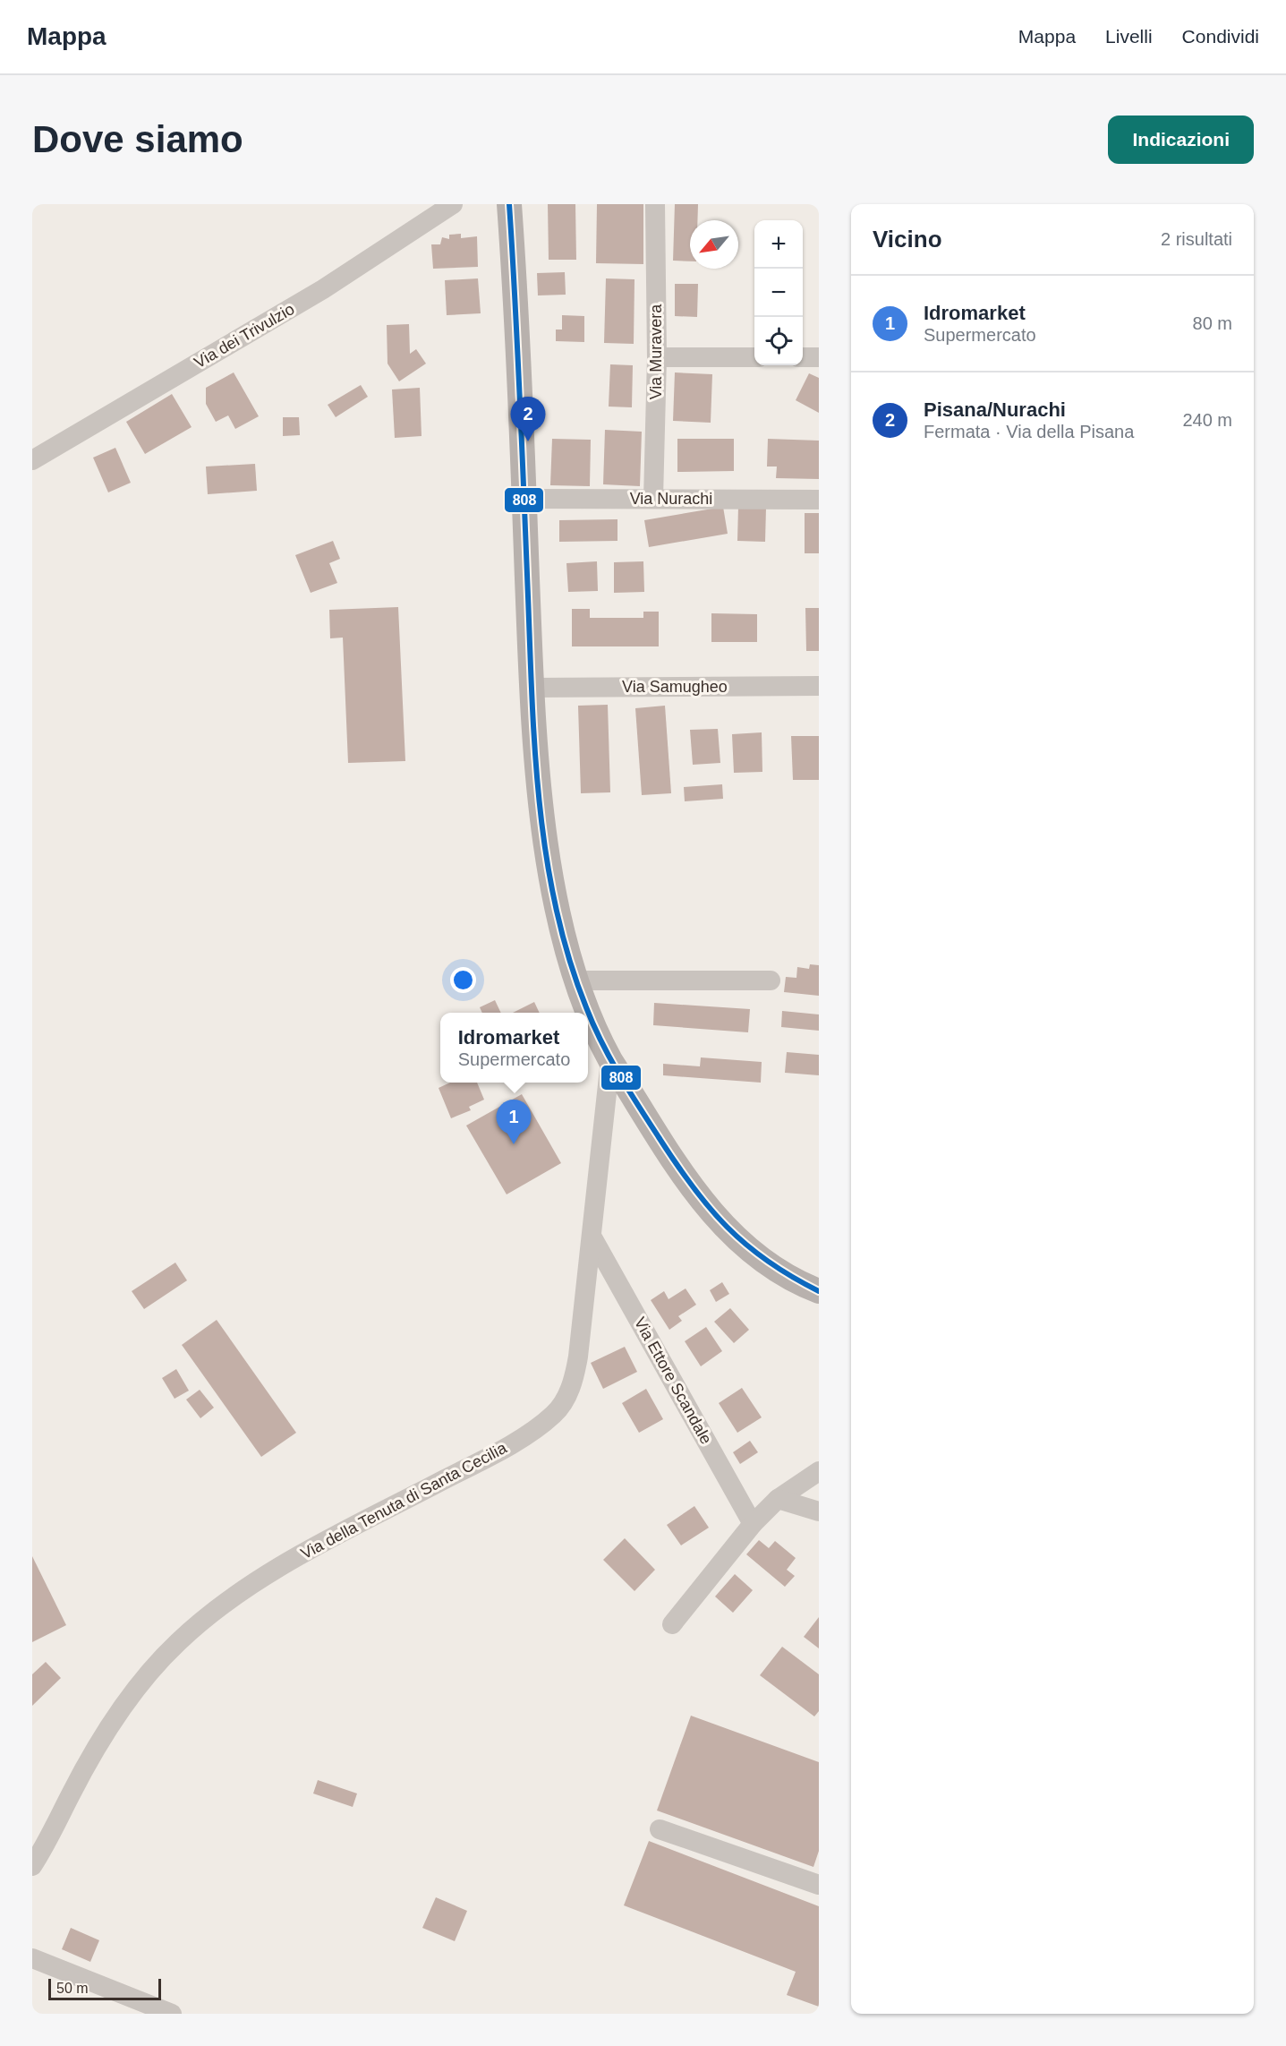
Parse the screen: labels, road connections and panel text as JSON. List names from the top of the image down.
{
  "streets": {
    "street": [
      "Via dei Trivulzio",
      "Via Muravera",
      "Via Nurachi",
      "Via Samugheo",
      "Via Ettore Scandale",
      "Via della Tenuta di Santa Cecilia"
    ]
  },
  "crossings": [
    ["Via Muravera", "Via Nurachi"],
    ["Via Ettore Scandale", "Via della Tenuta di Santa Cecilia"]
  ],
  "lines": ["transit line 808"],
  "scale_bar": "50 m",
  "north": "bottom left",
  "page": {
    "header": "Mappa",
    "nav": ["Mappa", "Livelli", "Condividi"],
    "buttons": "Indicazioni",
    "title": "Dove siamo",
    "heading": ["Vicino", "2 risultati"],
    "map_buttons": ["+", "−"],
    "list": [
      {
        "mark": "1",
        "name": "Idromarket",
        "note": "Supermercato",
        "value": "80 m"
      },
      {
        "mark": "2",
        "name": "Pisana/Nurachi",
        "note": "Fermata · Via della Pisana",
        "value": "240 m"
      }
    ],
    "pins": ["2", "1"],
    "popup": ["Idromarket", "Supermercato"],
    "scale": "50 m"
  }
}
